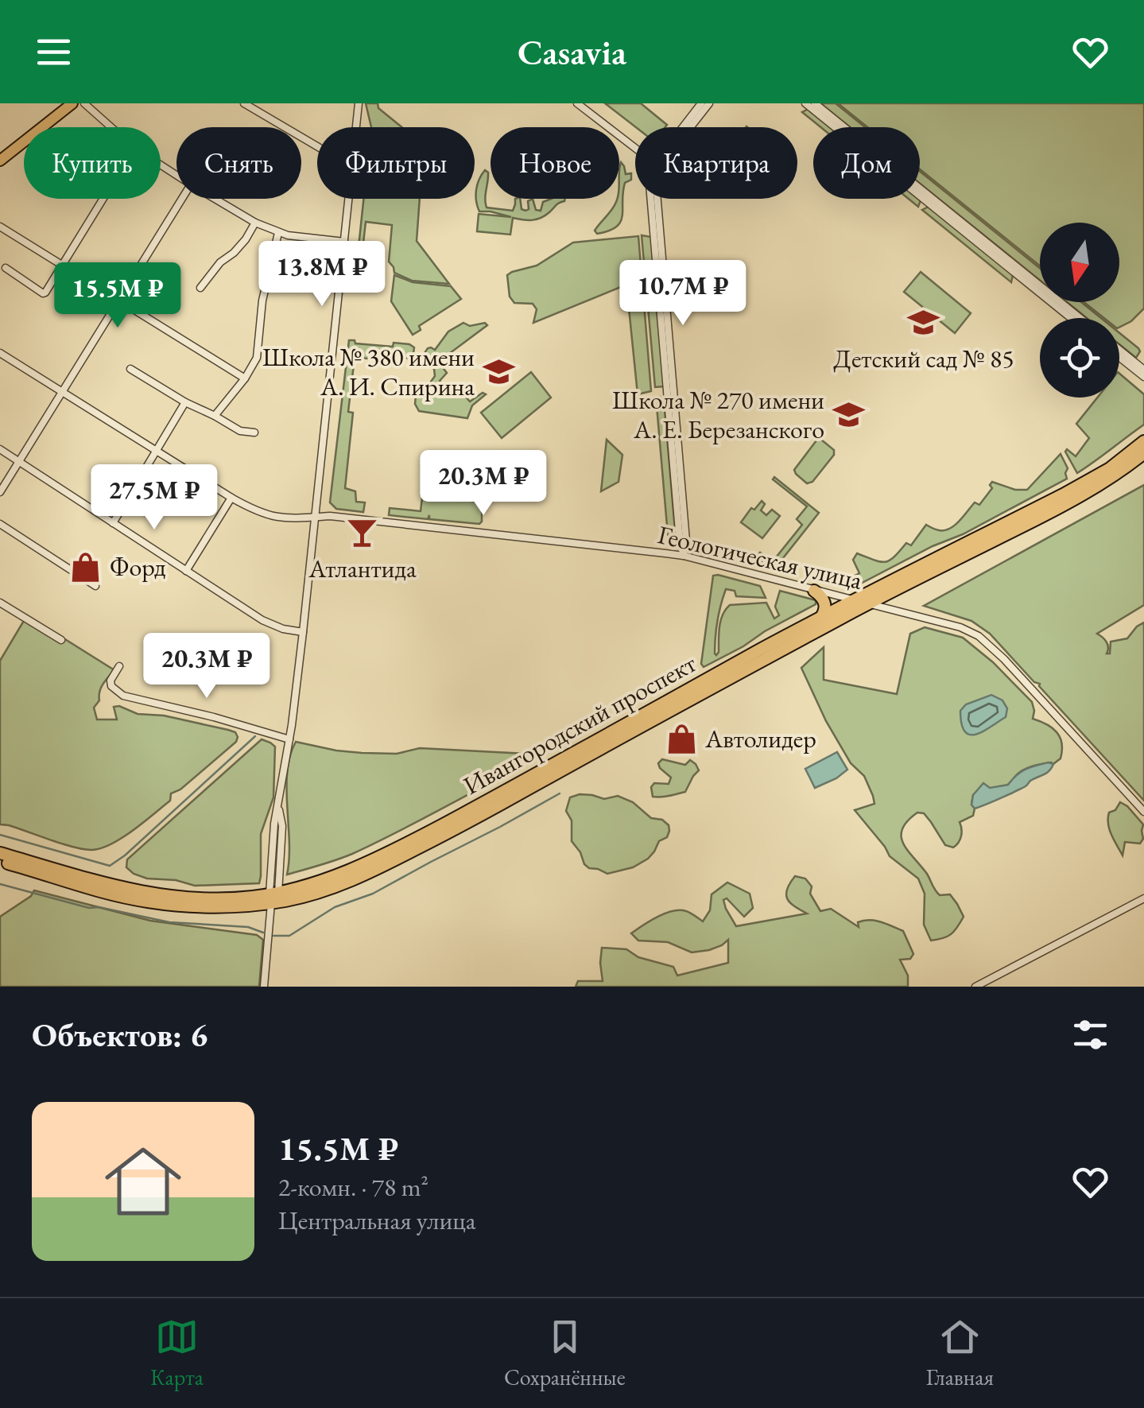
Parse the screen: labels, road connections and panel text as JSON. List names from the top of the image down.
{
  "streets": {
    "highway": ["Ивангородский проспект"],
    "street": ["Геологическая улица"]
  },
  "crossings": [
    ["Геологическая улица", "Ивангородский проспект"]
  ],
  "places": {
    "school or university": ["Детский сад № 85", "Школа № 380 имени А. И. Спирина", "Школа № 270 имени А. Е. Березанского"],
    "bar": ["Атлантида"],
    "shop": ["Форд", "Автолидер"]
  },
  "north": "bottom",
  "page": {
    "header": "Casavia",
    "chip": [
      "Купить",
      "Снять",
      "Фильтры",
      "Новое",
      "Квартира",
      "Дом"
    ],
    "price": [
      "13.8M ₽",
      "10.7M ₽",
      "15.5M ₽",
      "20.3M ₽",
      "27.5M ₽",
      "20.3M ₽"
    ],
    "heading": "Объектов: 6",
    "list": [
      {
        "name": "15.5M ₽",
        "note": "2-комн. · 78 m² · Центральная улица"
      }
    ],
    "tabs": ["Карта", "Сохранённые", "Главная"]
  }
}
